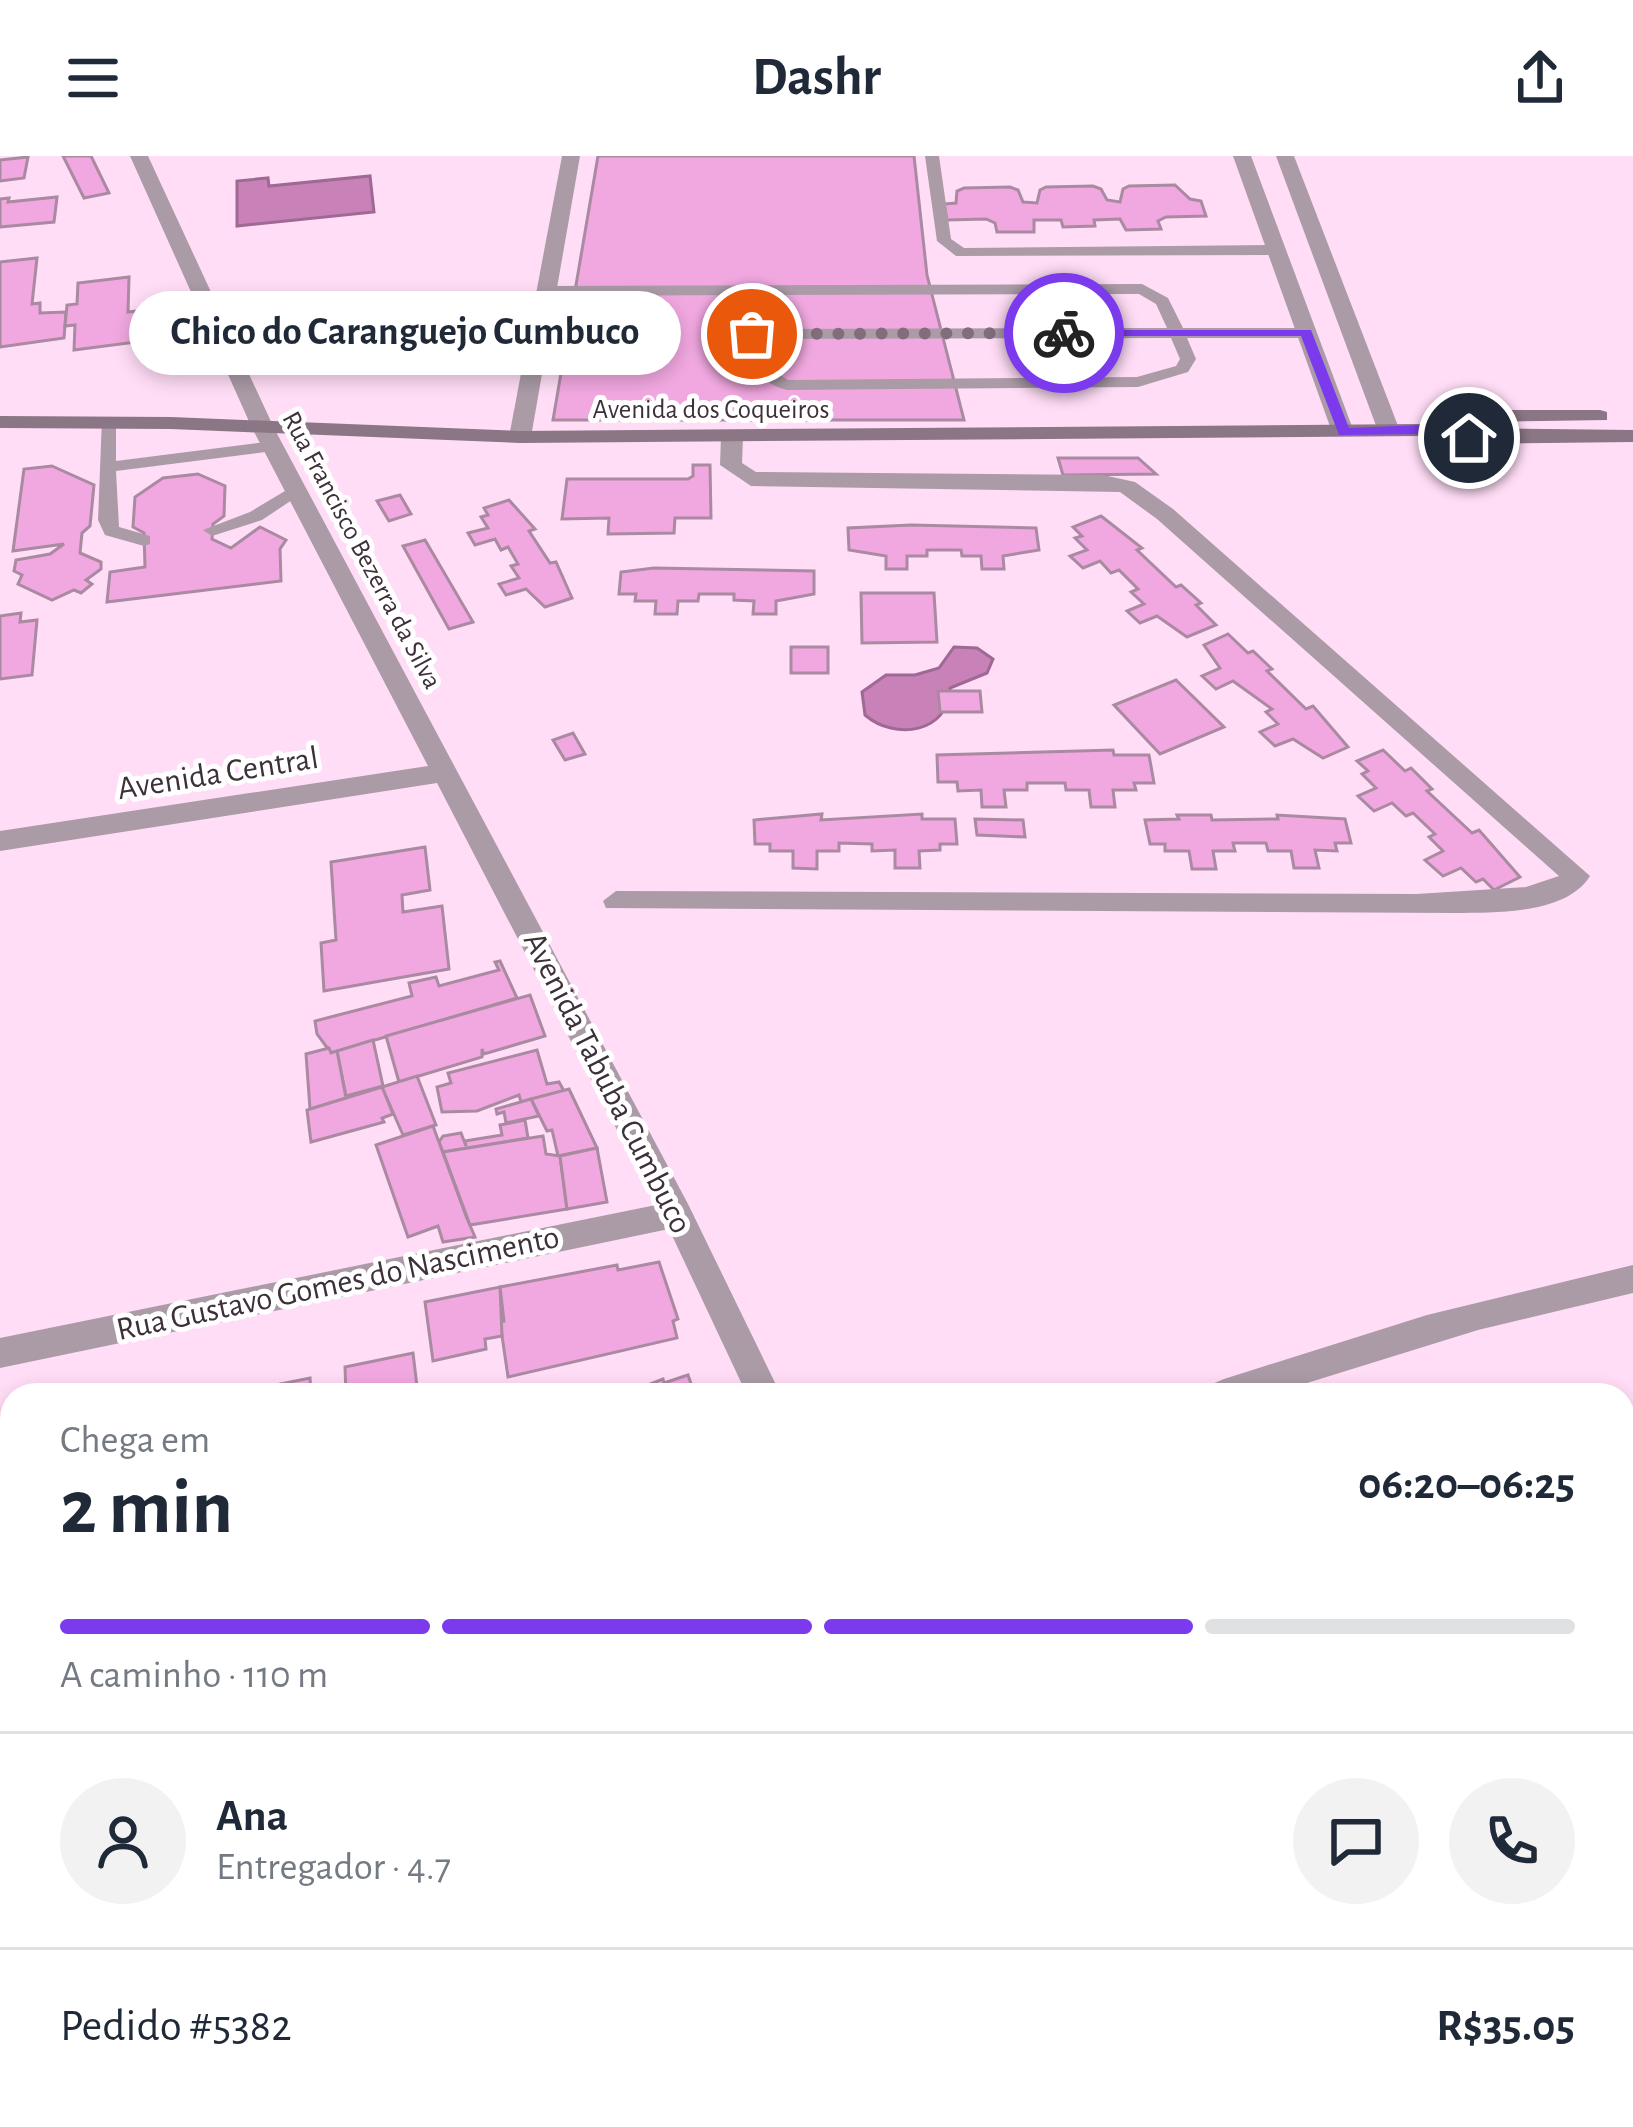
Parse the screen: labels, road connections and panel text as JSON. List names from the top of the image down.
{
  "streets": {
    "main road": ["Avenida dos Coqueiros"],
    "street": [
      "Rua Francisco Bezerra da Silva",
      "Avenida Central",
      "Avenida Tabuba Cumbuco",
      "Rua Gustavo Gomes do Nascimento"
    ]
  },
  "crossings": [
    ["Avenida dos Coqueiros", "Rua Francisco Bezerra da Silva"],
    ["Rua Francisco Bezerra da Silva", "Avenida Central"],
    ["Rua Francisco Bezerra da Silva", "Avenida Tabuba Cumbuco"],
    ["Avenida Central", "Avenida Tabuba Cumbuco"],
    ["Avenida Tabuba Cumbuco", "Rua Gustavo Gomes do Nascimento"]
  ],
  "places": ["Chico do Caranguejo Cumbuco"],
  "page": {
    "header": "Dashr",
    "bubble": "Chico do Caranguejo Cumbuco",
    "heading": ["2 min", "Chega em", "06:20–06:25"],
    "panel": [
      "Ana",
      "Entregador · 4.7",
      "Pedido #5382",
      "R$35.05"
    ],
    "bar": "A caminho · 110 m"
  }
}
